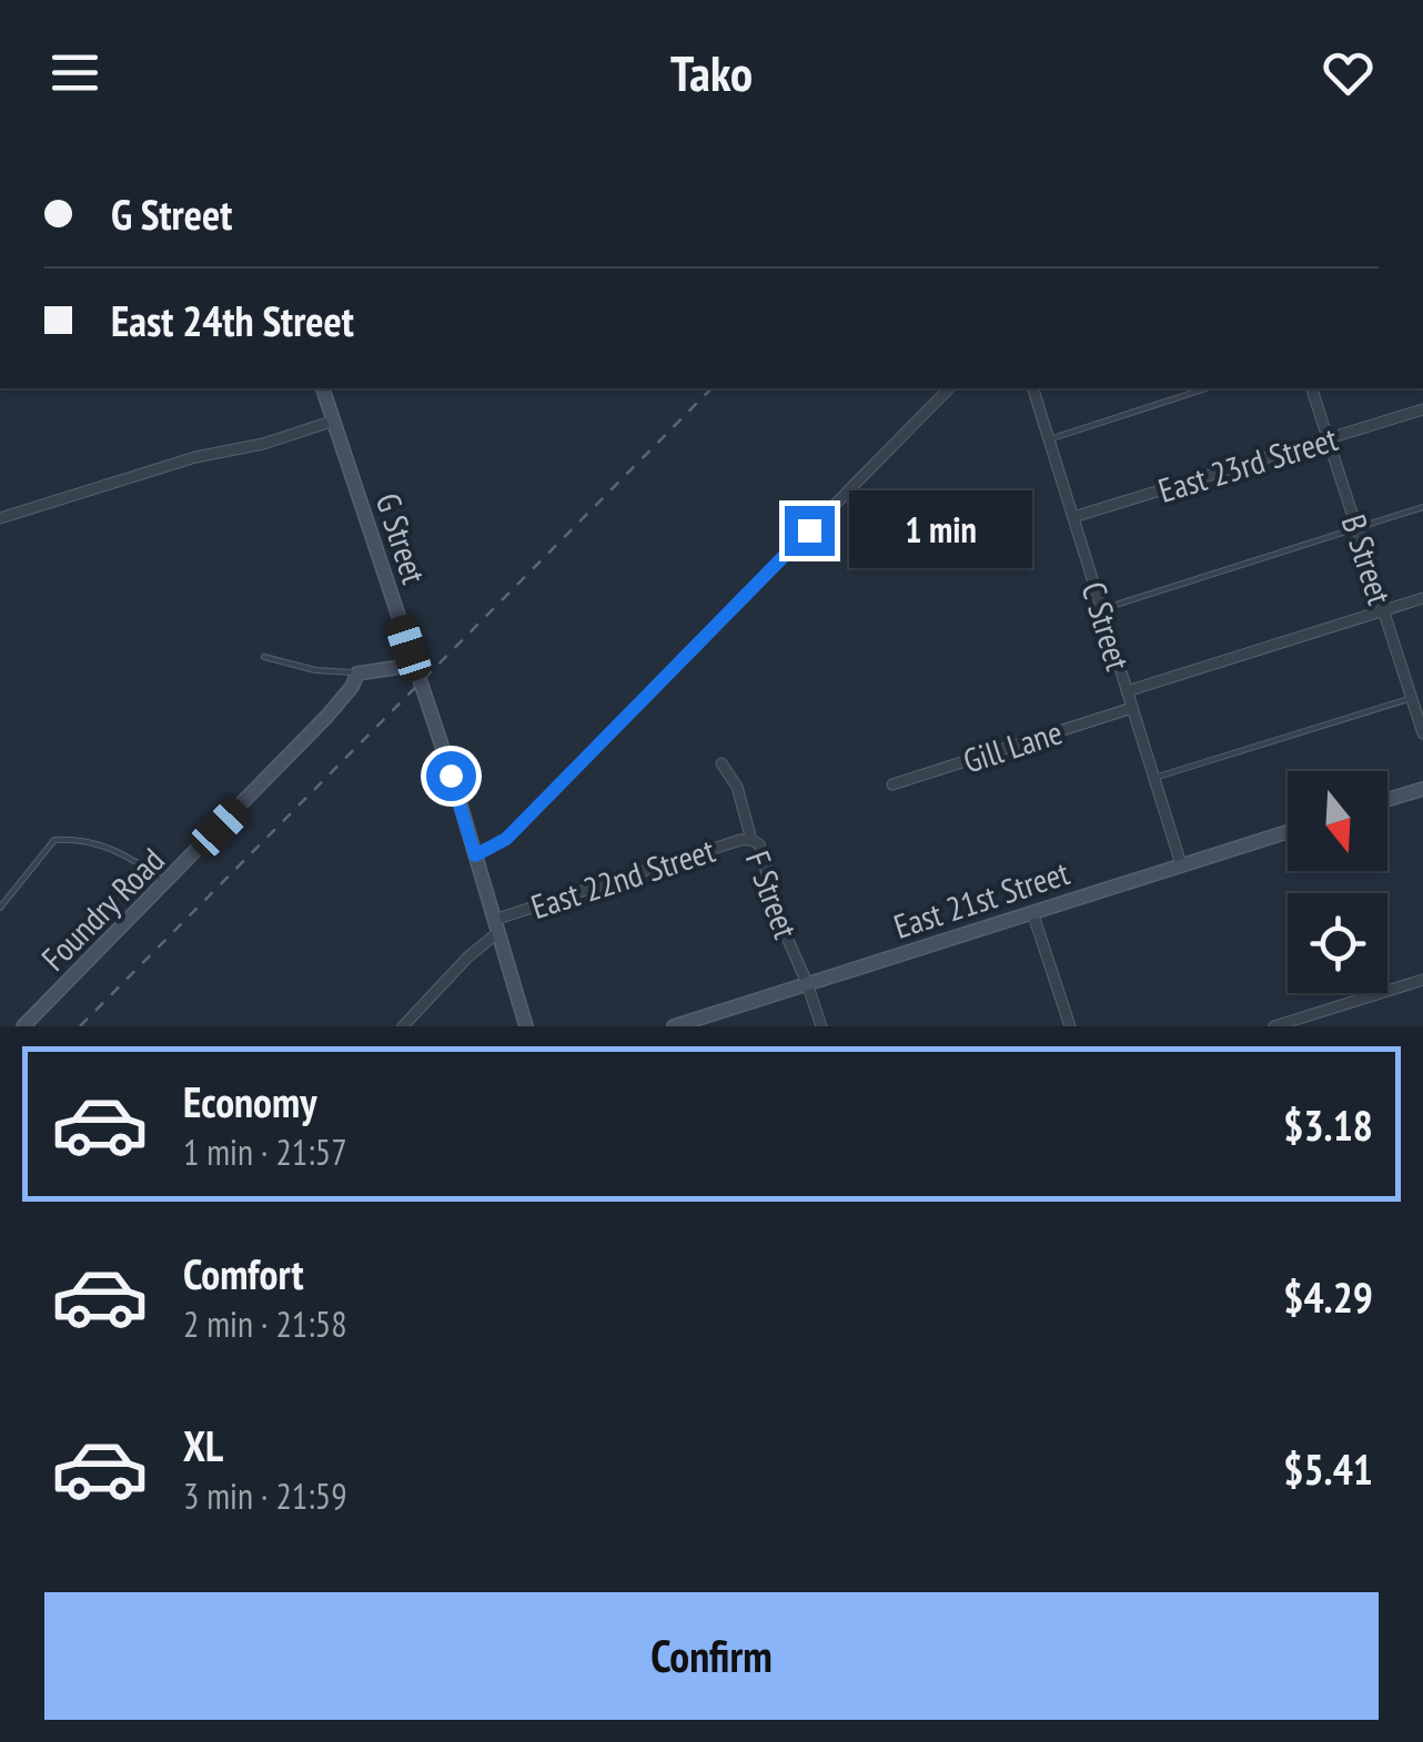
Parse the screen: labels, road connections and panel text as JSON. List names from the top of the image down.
{
  "streets": {
    "main road": ["G Street", "East 21st Street", "Foundry Road"],
    "street": [
      "East 23rd Street",
      "B Street",
      "C Street",
      "Gill Lane",
      "East 22nd Street",
      "F Street"
    ]
  },
  "crossings": [
    ["East 23rd Street", "B Street"],
    ["East 23rd Street", "C Street"],
    ["G Street", "East 22nd Street"],
    ["C Street", "Gill Lane"],
    ["C Street", "East 21st Street"],
    ["East 22nd Street", "F Street"],
    ["F Street", "East 21st Street"]
  ],
  "north": "bottom",
  "page": {
    "header": "Tako",
    "banner": ["G Street", "East 24th Street"],
    "bubble": "1 min",
    "list": [
      {
        "name": "Economy",
        "note": "1 min · 21:57",
        "value": "$3.18"
      },
      {
        "name": "Comfort",
        "note": "2 min · 21:58",
        "value": "$4.29"
      },
      {
        "name": "XL",
        "note": "3 min · 21:59",
        "value": "$5.41"
      }
    ],
    "buttons": "Confirm"
  }
}
